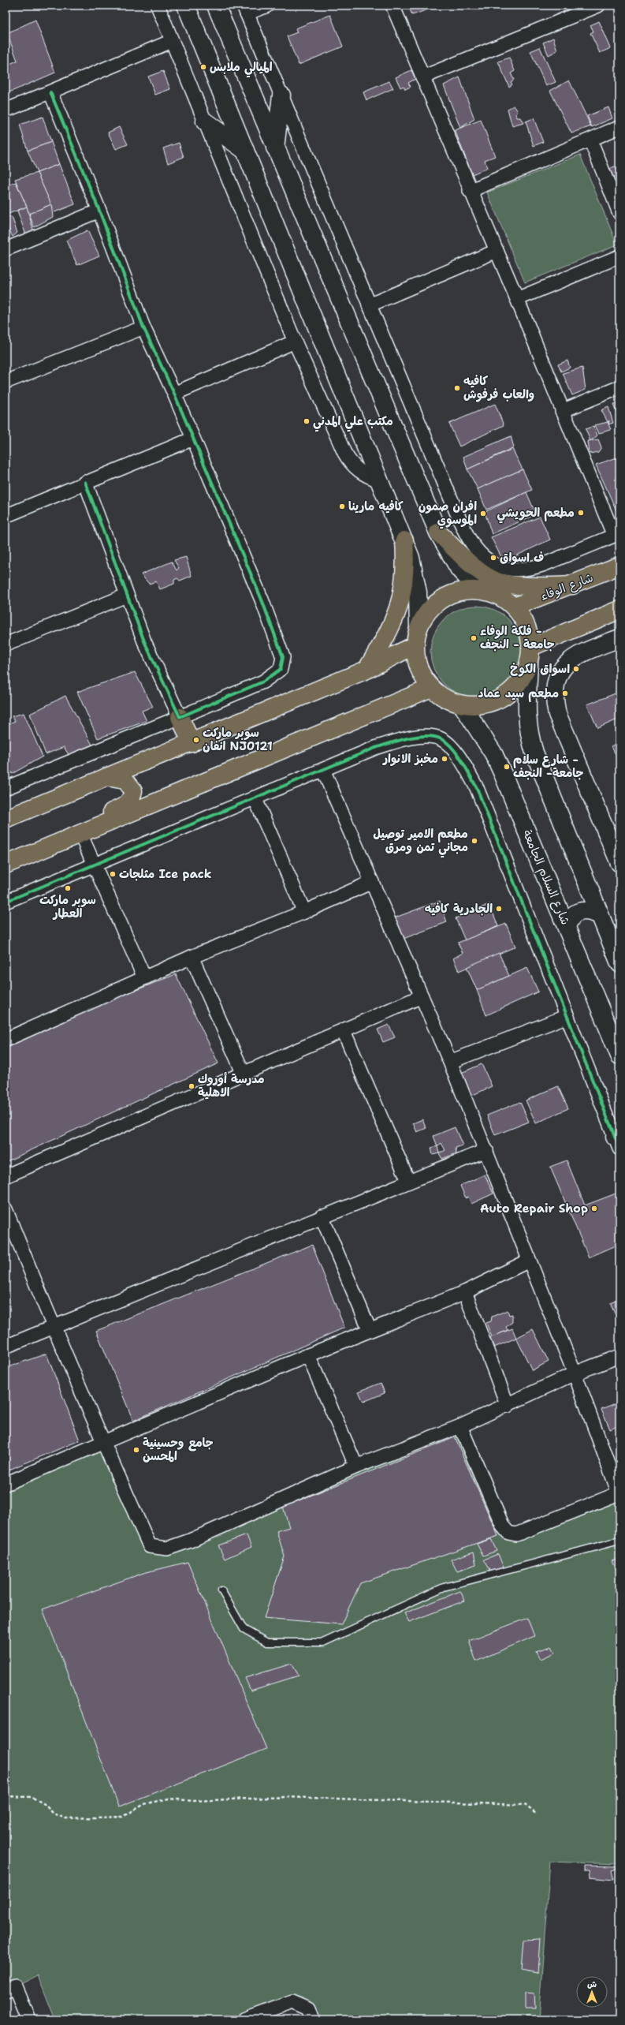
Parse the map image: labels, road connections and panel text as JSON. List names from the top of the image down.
{
  "streets": {
    "main road": ["شارع الوفاء", "شارع السلام الجامعة"]
  },
  "places": [
    "الميالي ملابس",
    "كافيه والعاب فرفوش",
    "مكتب علي المدني",
    "كافيه مارينا",
    "مطعم الحويشي",
    "افران صمون الموسوي",
    "ف اسواق",
    "فلكة الوفاء - جامعة - النجف",
    "اسواق الكوخ",
    "مطعم سيد عماد",
    "سوبر ماركت انفان NJ0121",
    "مخبز الانوار",
    "شارع سلام - جامعة- النجف",
    "مطعم الامير توصيل مجاني تمن ومرق",
    "مثلجات Ice pack",
    "سوبر ماركت العطار",
    "الجادرية كافيه",
    "مدرسة أوروك الاهلية",
    "Auto Repair Shop",
    "جامع وحسينية المحسن"
  ],
  "north": "top"
}
